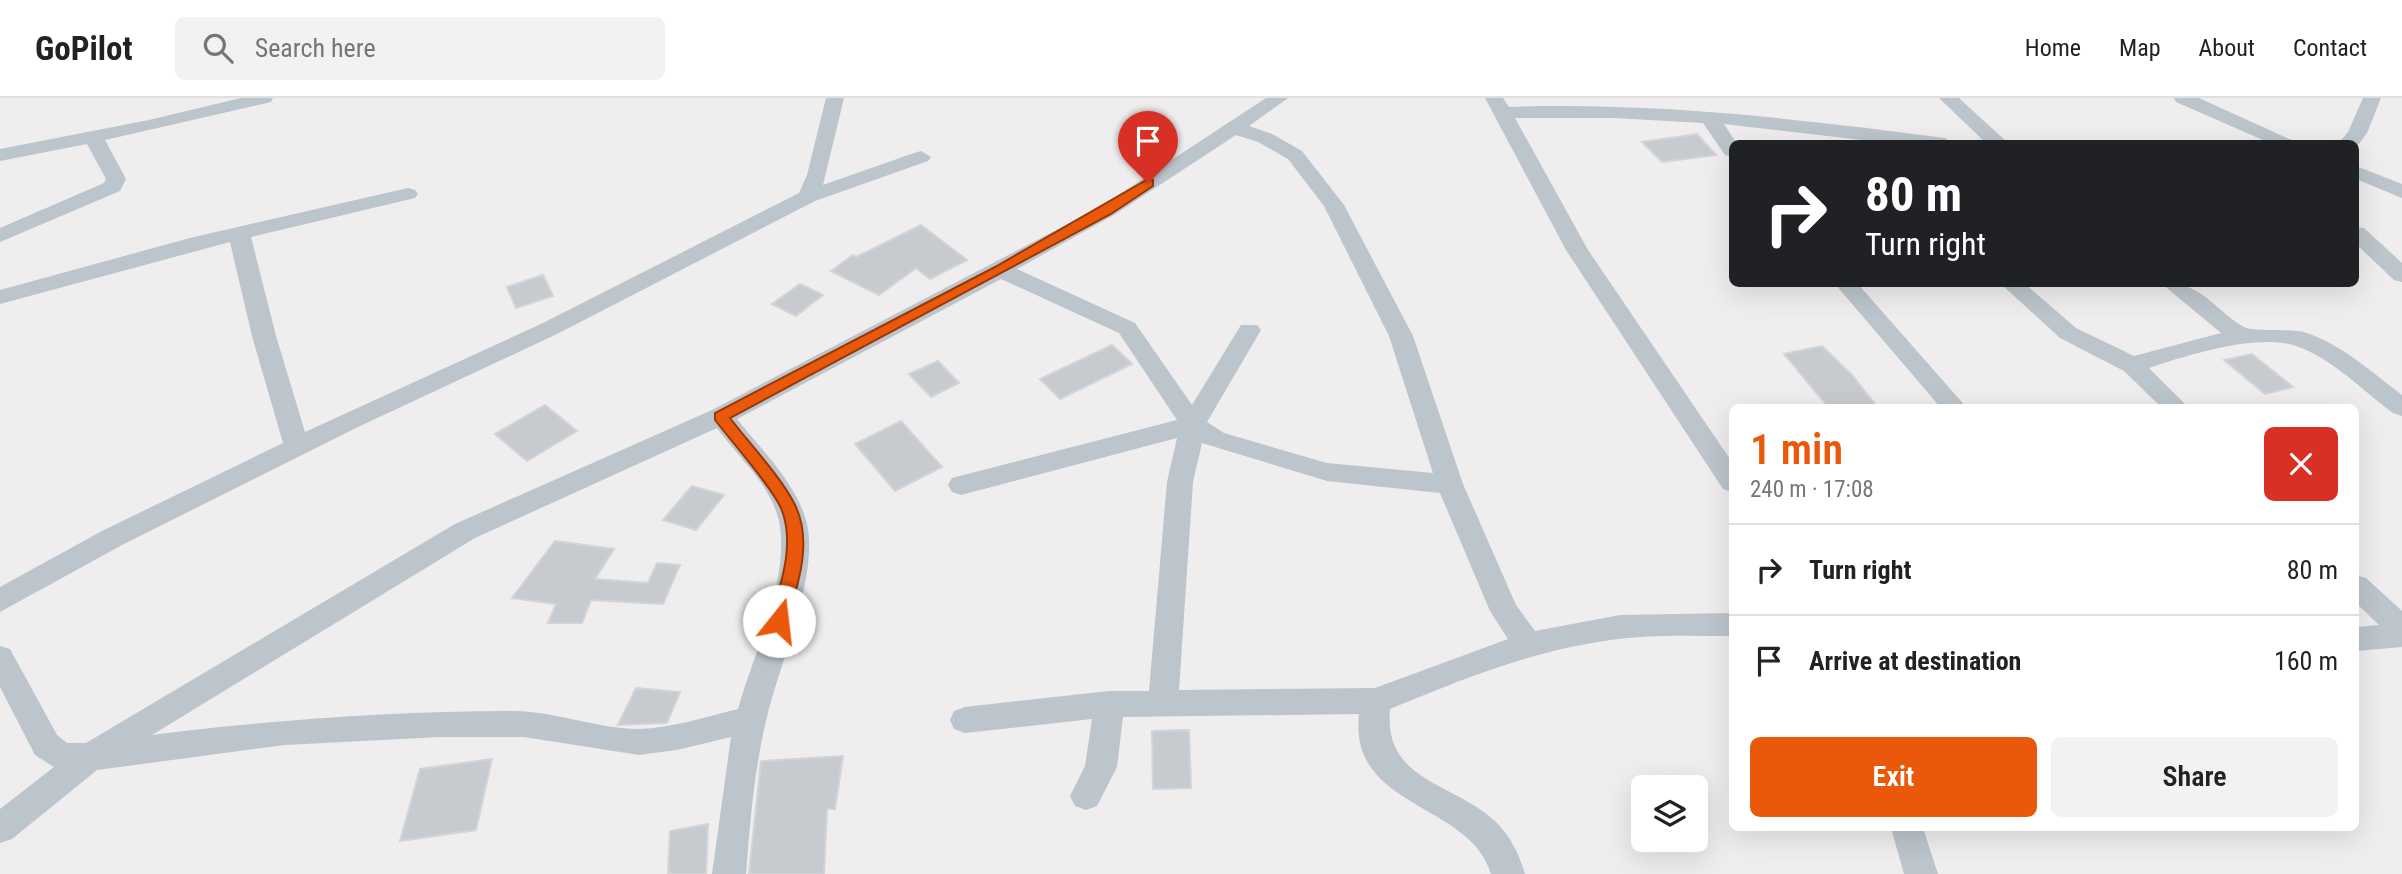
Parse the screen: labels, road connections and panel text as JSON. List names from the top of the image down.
{
  "page": {
    "header": "GoPilot",
    "search": "Search here",
    "nav": [
      "Home",
      "Map",
      "About",
      "Contact"
    ],
    "turn": ["80 m", "Turn right"],
    "heading": ["1 min", "240 m · 17:08"],
    "list": [
      {
        "name": "Turn right",
        "value": "80 m"
      },
      {
        "name": "Arrive at destination",
        "value": "160 m"
      }
    ],
    "buttons": ["Exit", "Share"]
  }
}
